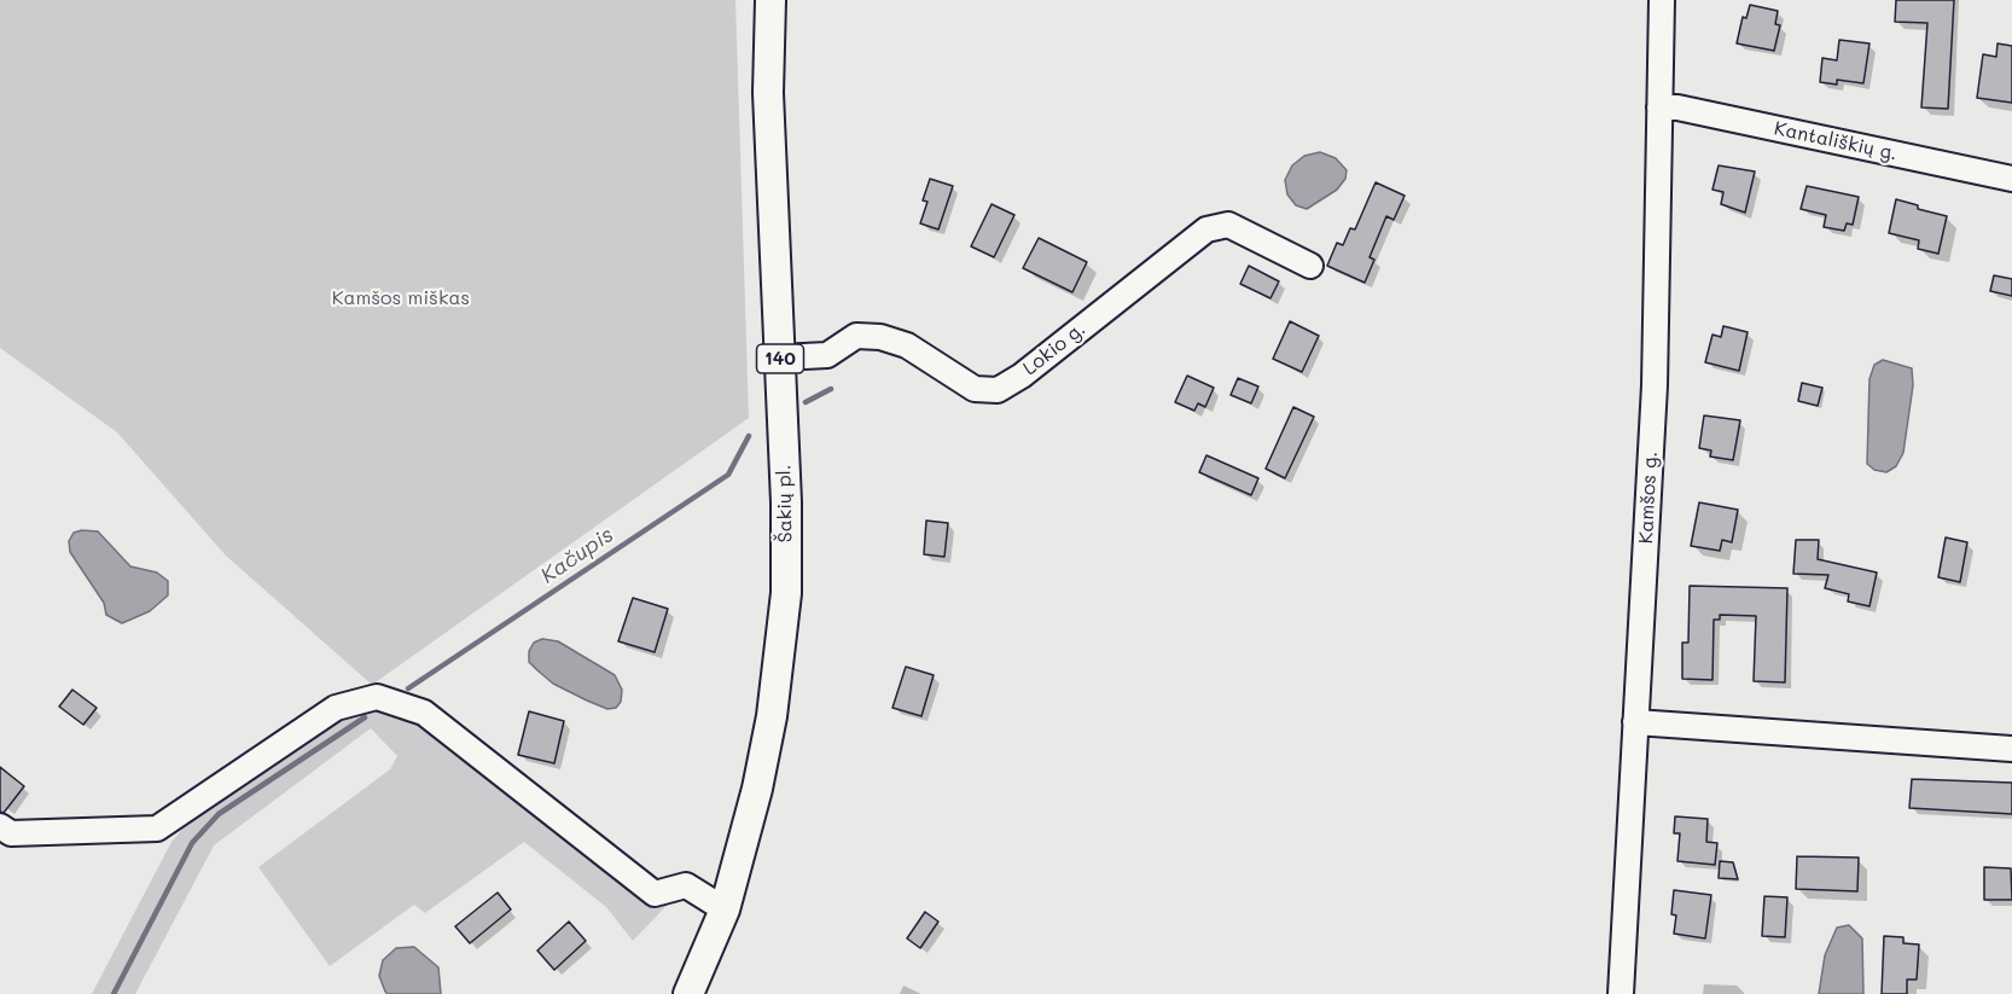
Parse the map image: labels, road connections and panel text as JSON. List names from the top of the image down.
{
  "streets": {
    "main road": ["140", "Šakių pl."],
    "street": ["Kantališkių g.", "Lokio g.", "Kamšos g."]
  },
  "crossings": [
    ["Kantališkių g.", "Kamšos g."],
    ["Lokio g.", "Šakių pl."]
  ],
  "water": ["Kačupis"],
  "parks": ["Kamšos miškas"]
}
